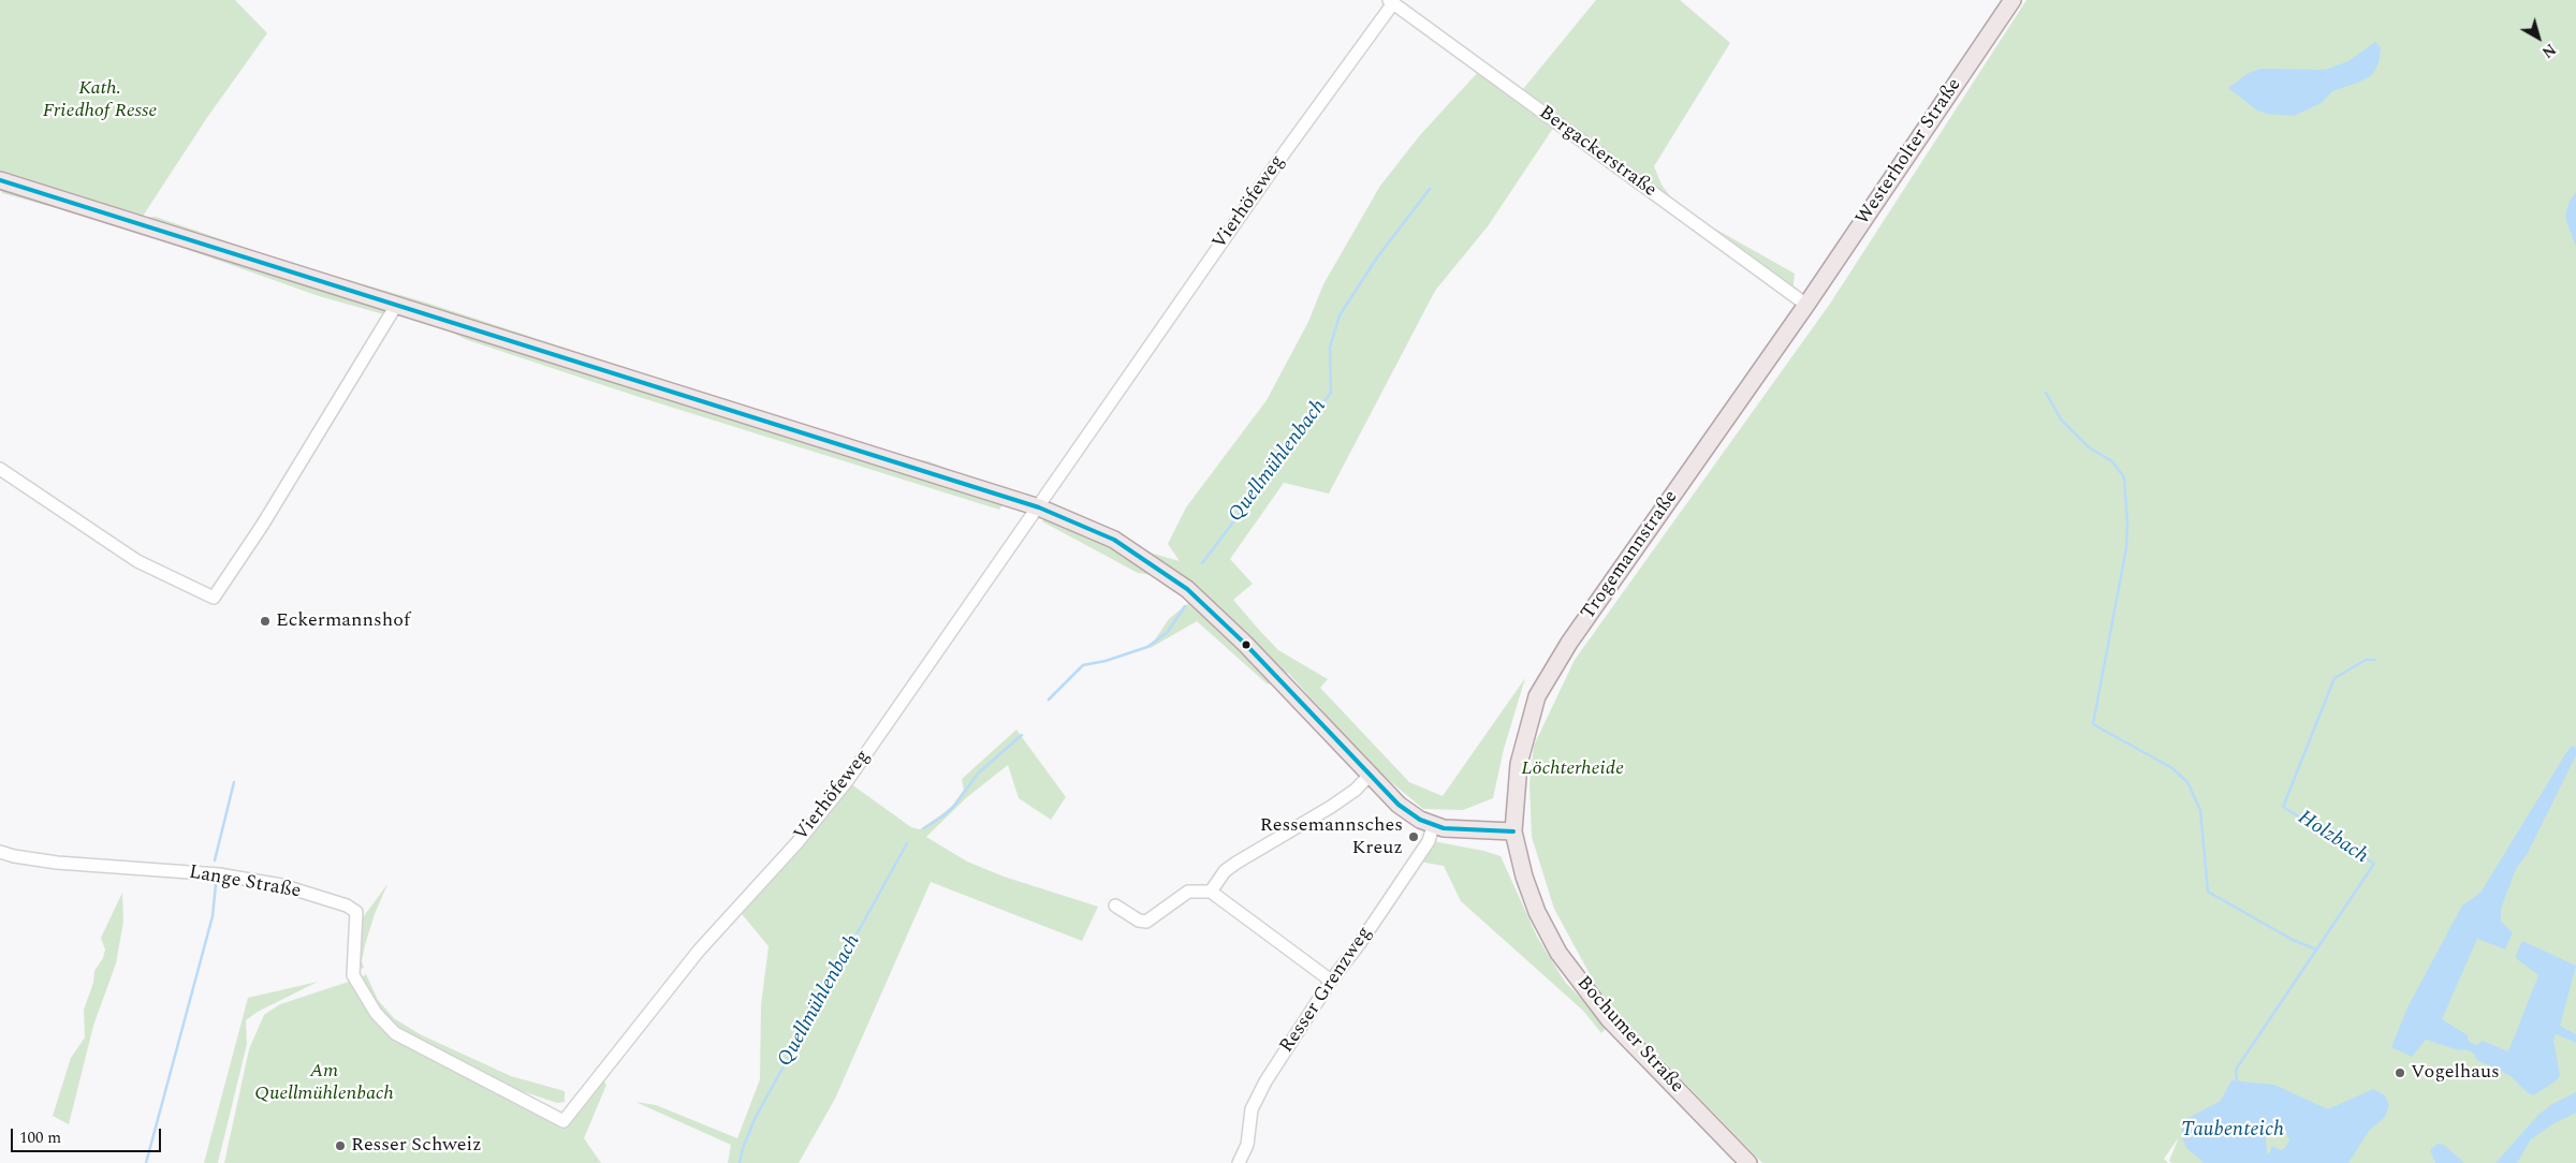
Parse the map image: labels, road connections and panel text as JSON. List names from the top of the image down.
{
  "streets": {
    "main road": ["Westerholter Straße", "Trogemannstraße", "Bochumer Straße"],
    "street": [
      "Bergackerstraße",
      "Vierhöfeweg",
      "Lange Straße",
      "Resser Grenzweg"
    ]
  },
  "crossings": [
    ["Bergackerstraße", "Westerholter Straße"],
    ["Bergackerstraße", "Vierhöfeweg"],
    ["Bergackerstraße", "Trogemannstraße"],
    ["Westerholter Straße", "Trogemannstraße"],
    ["Vierhöfeweg", "Lange Straße"],
    ["Trogemannstraße", "Bochumer Straße"]
  ],
  "water": ["Quellmühlenbach", "Holzbach", "Taubenteich"],
  "parks": ["Kath. Friedhof Resse", "Löchterheide", "Am Quellmühlenbach"],
  "places": [
    "Eckermannshof",
    "Ressemannsches Kreuz",
    "Vogelhaus",
    "Resser Schweiz"
  ],
  "scale_bar": "100 m",
  "north": "bottom right"
}
